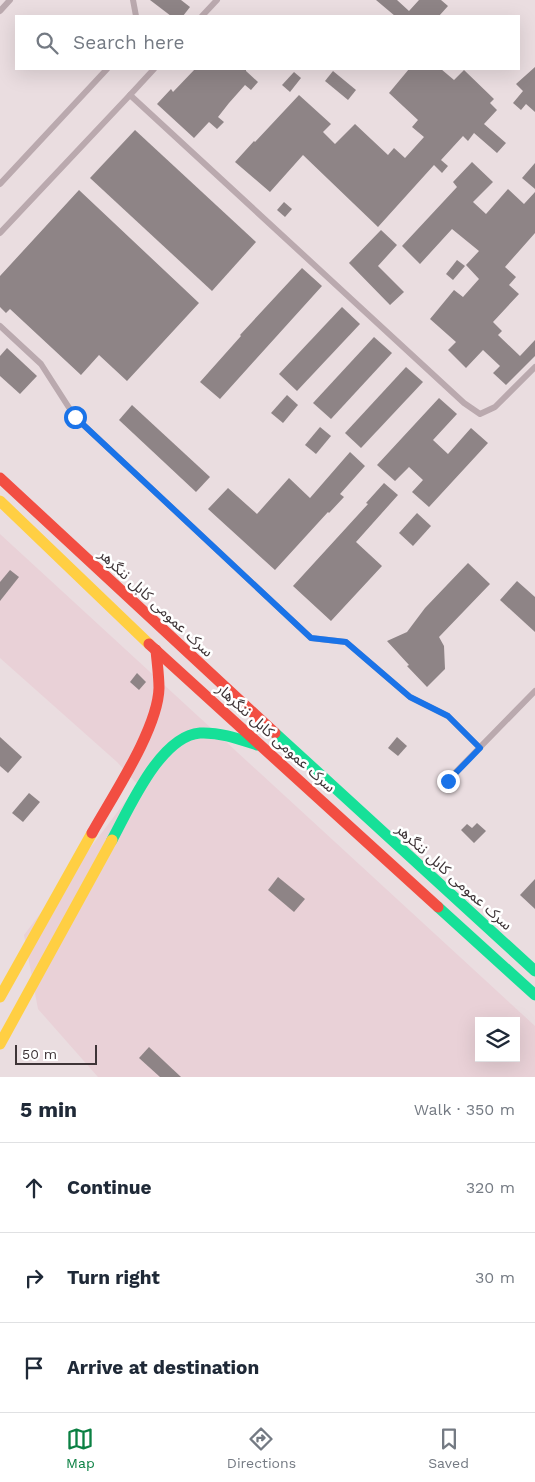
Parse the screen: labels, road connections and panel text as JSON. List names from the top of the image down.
{
  "streets": {
    "main road": ["سرک عمومی کابل ننگرهر", "سرک عمومی کابل ننگرهار"]
  },
  "scale_bar": "50 m",
  "page": {
    "search": "Search here",
    "scale": "50 m",
    "heading": ["5 min", "Walk · 350 m"],
    "list": [
      ["Continue", "320 m"],
      ["Turn right", "30 m"],
      "Arrive at destination"
    ],
    "nav": ["Map", "Directions", "Saved"]
  }
}
